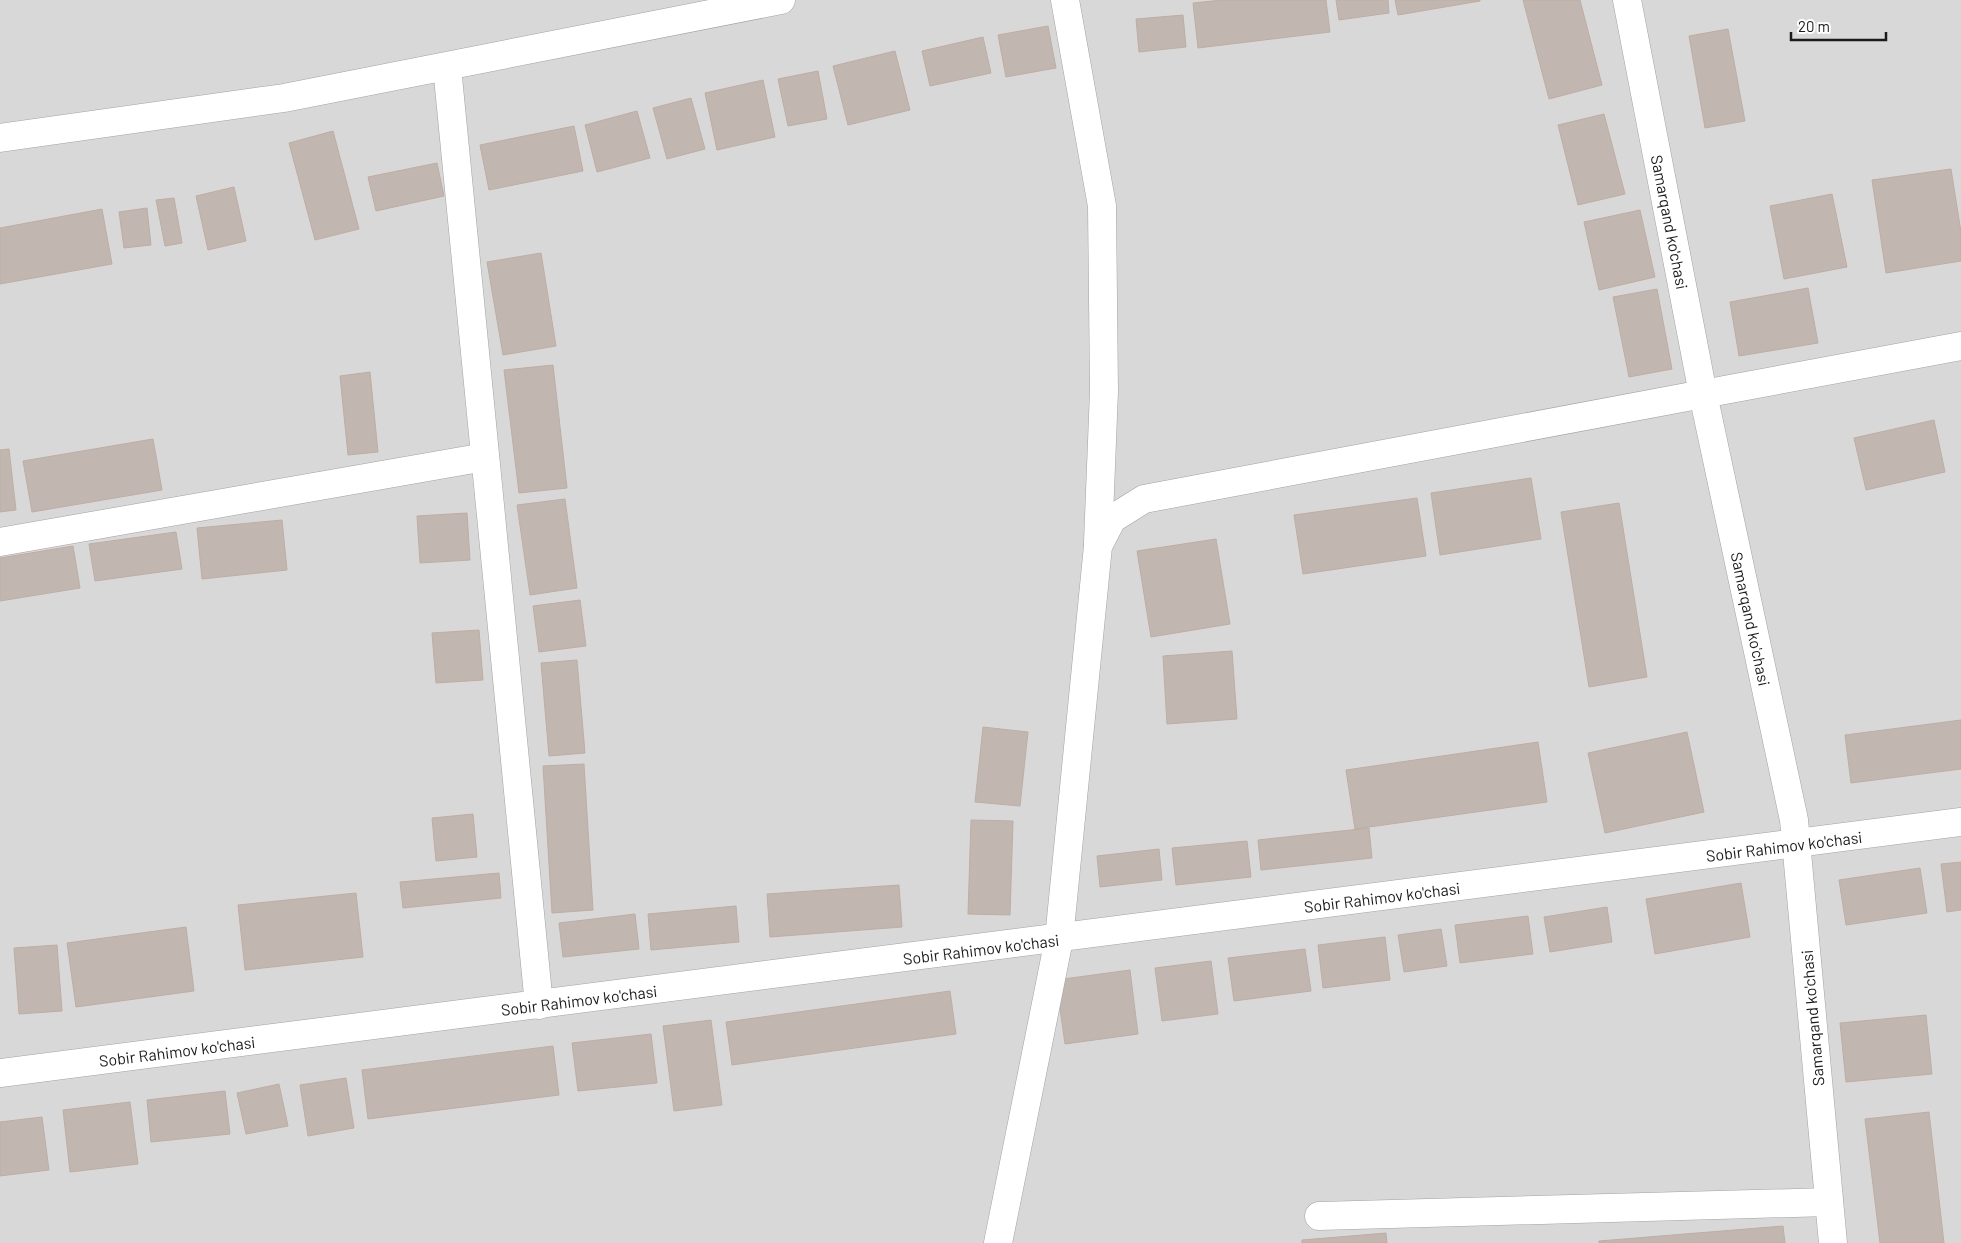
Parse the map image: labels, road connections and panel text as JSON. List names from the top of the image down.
{
  "streets": {
    "street": ["Samarqand ko'chasi", "Sobir Rahimov ko'chasi"]
  },
  "crossings": [
    ["Samarqand ko'chasi", "Sobir Rahimov ko'chasi"]
  ],
  "scale_bar": "20 m"
}
